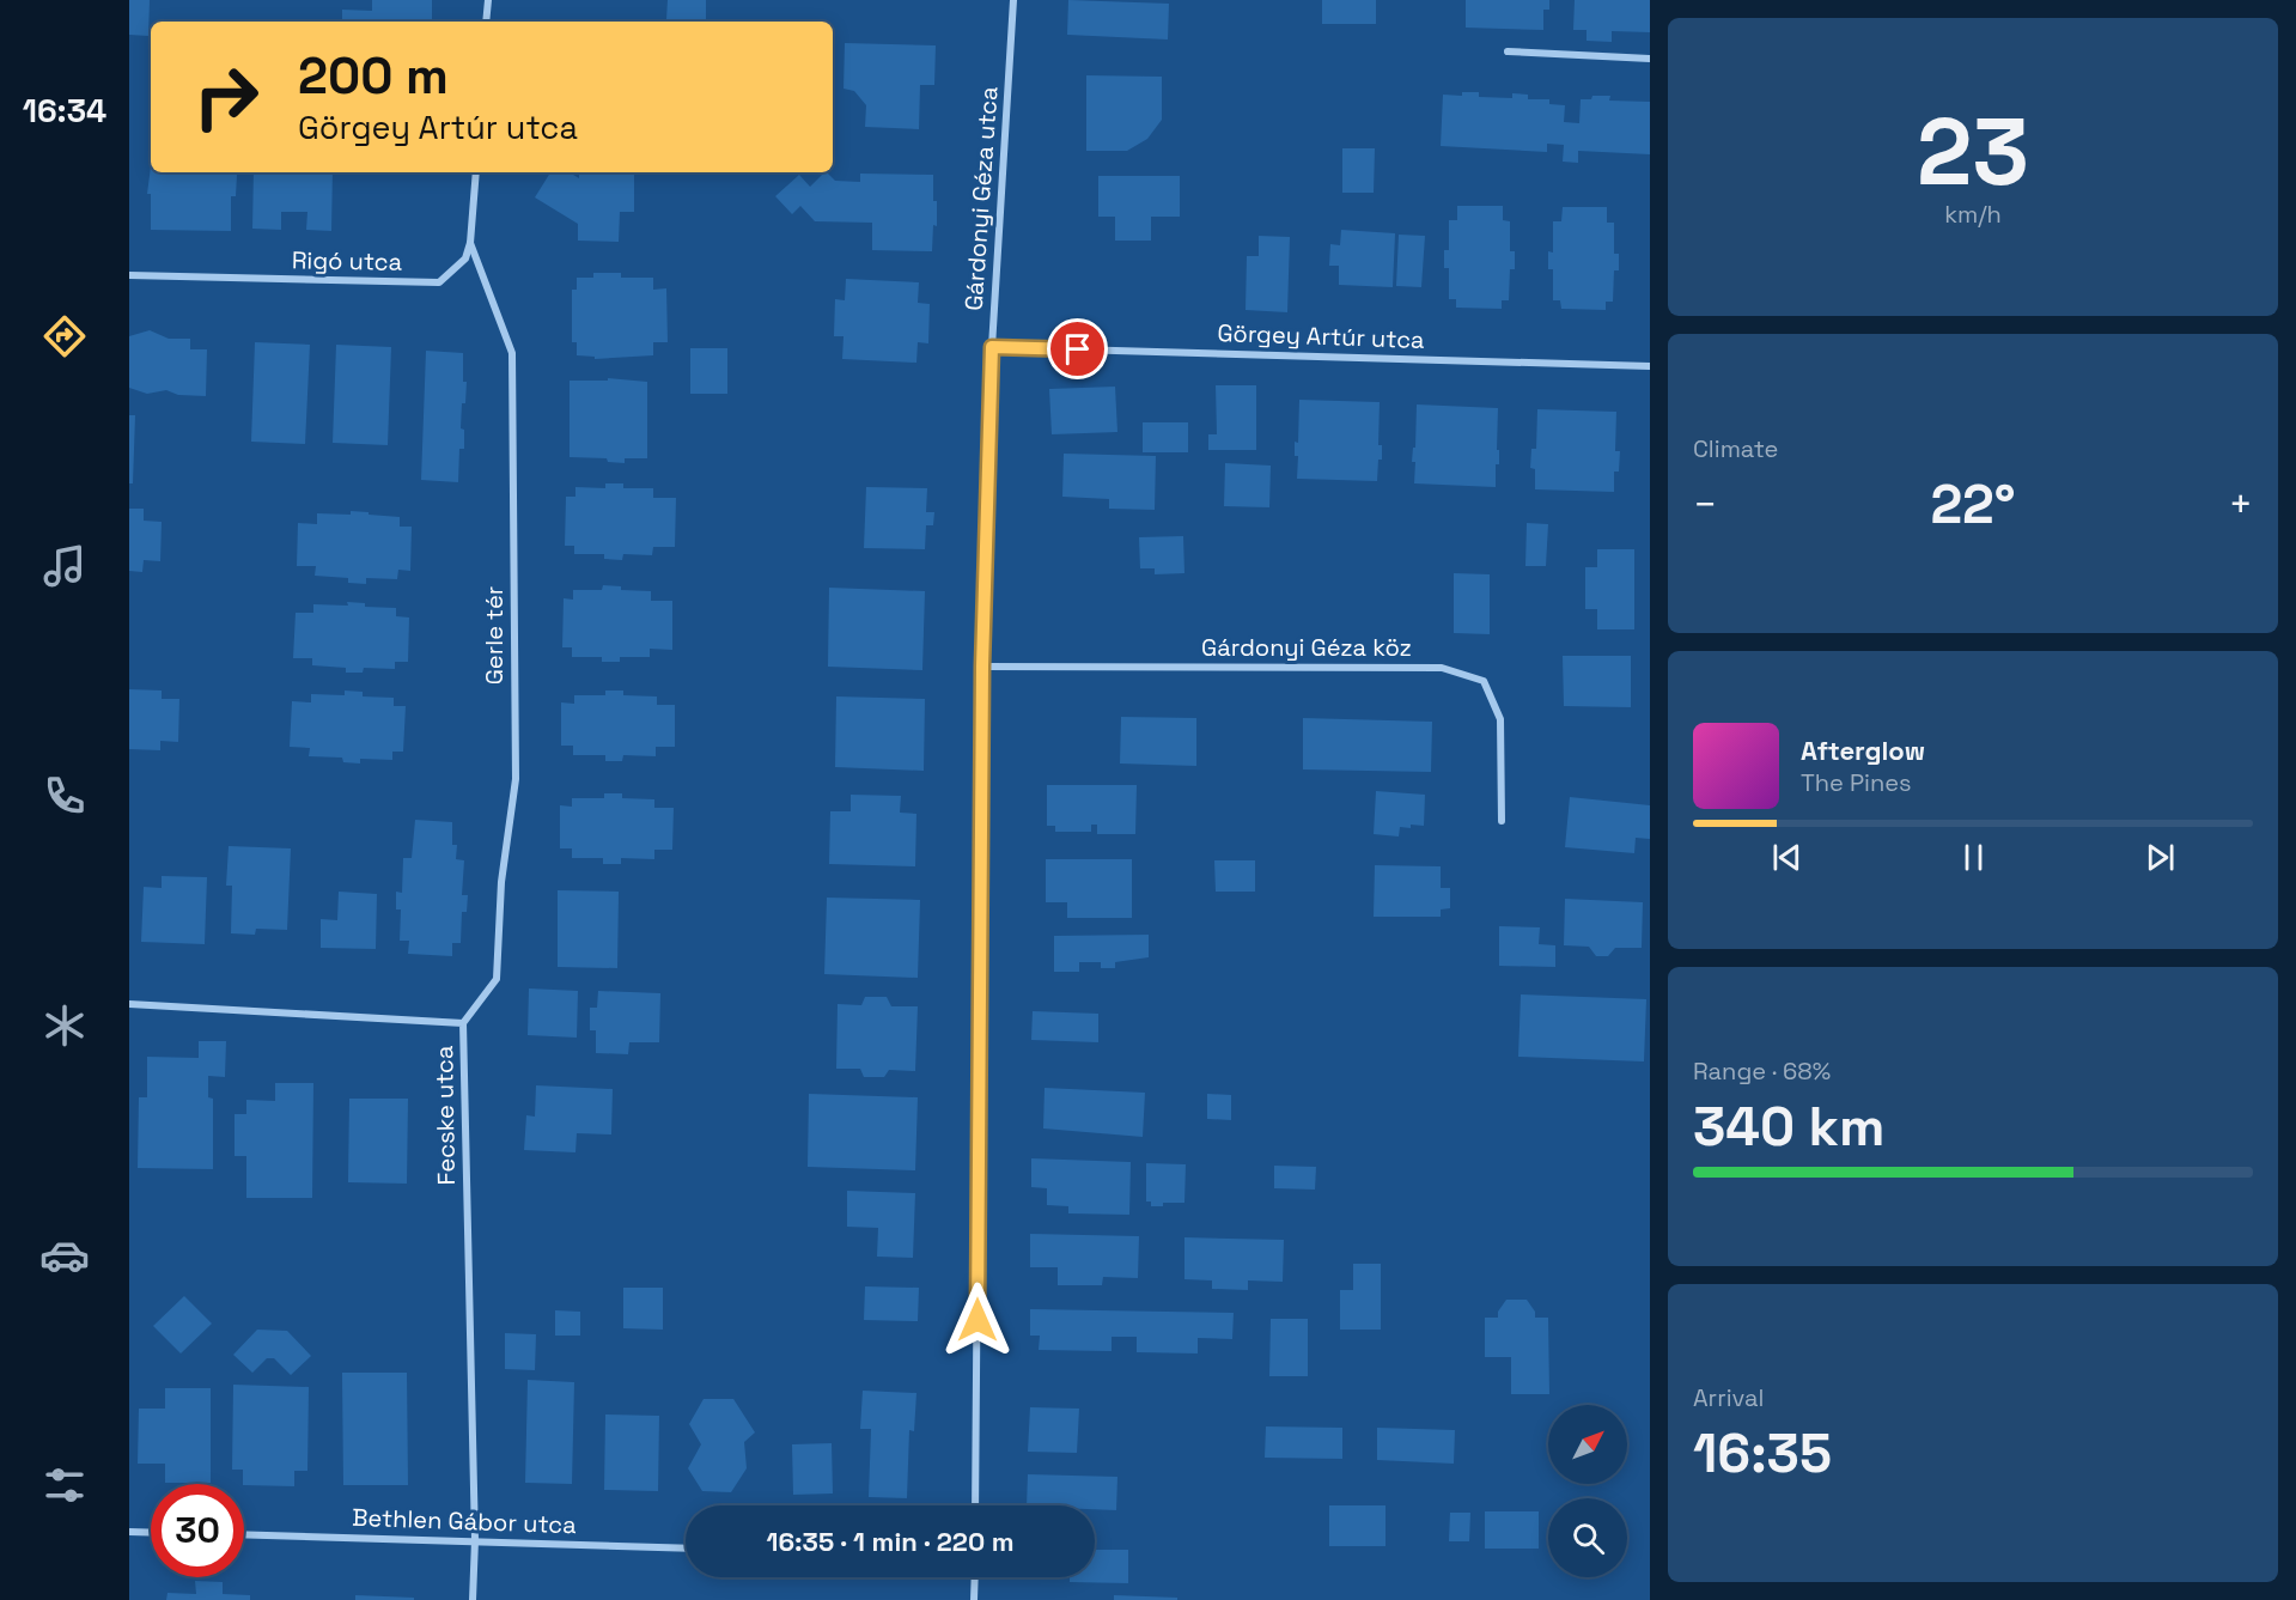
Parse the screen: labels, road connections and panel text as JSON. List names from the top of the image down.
{
  "streets": {
    "street": [
      "Gárdonyi Géza utca",
      "Rigó utca",
      "Görgey Artúr utca",
      "Gerle tér",
      "Gárdonyi Géza köz",
      "Fecske utca",
      "Bethlen Gábor utca"
    ]
  },
  "crossings": [
    ["Gárdonyi Géza utca", "Görgey Artúr utca"],
    ["Gárdonyi Géza utca", "Gárdonyi Géza köz"],
    ["Rigó utca", "Gerle tér"],
    ["Gerle tér", "Fecske utca"],
    ["Fecske utca", "Bethlen Gábor utca"]
  ],
  "north": "top right",
  "page": {
    "tabs": "16:34",
    "tile": [
      ["23", "km/h"],
      "Climate",
      ["Range · 68%", "340 km"],
      ["Arrival", "16:35"]
    ],
    "turn": ["200 m", "Görgey Artúr utca"],
    "heat": ["−", "22°", "+"],
    "song": ["Afterglow", "The Pines"],
    "limit": "30",
    "trip": "16:35 · 1 min · 220 m"
  }
}
